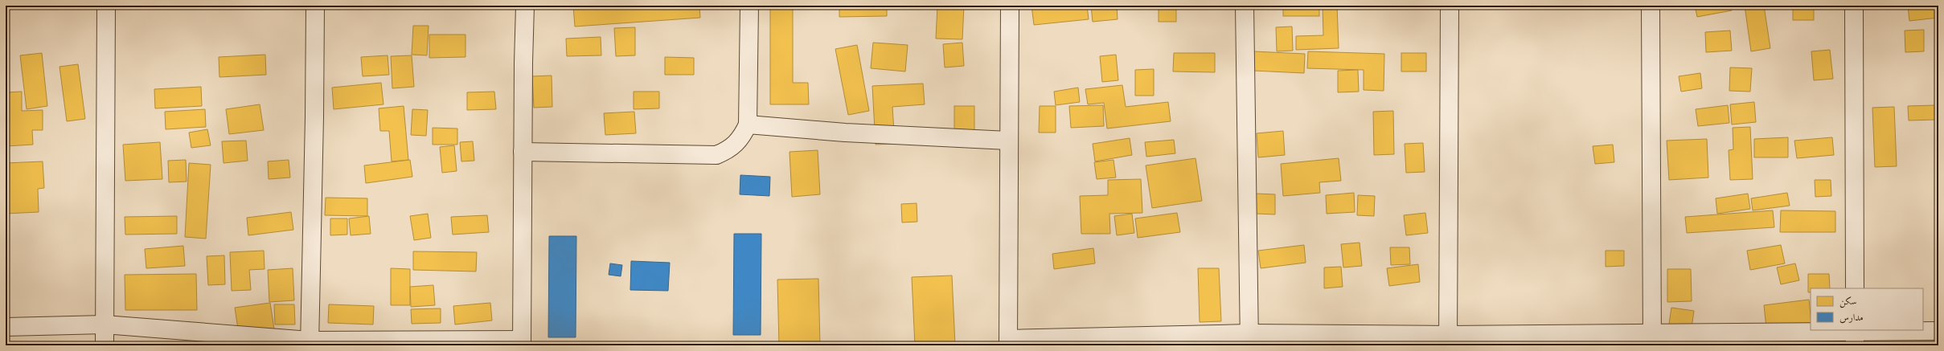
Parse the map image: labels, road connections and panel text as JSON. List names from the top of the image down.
{
  "legend": ["سكن", "مدارس"]
}
